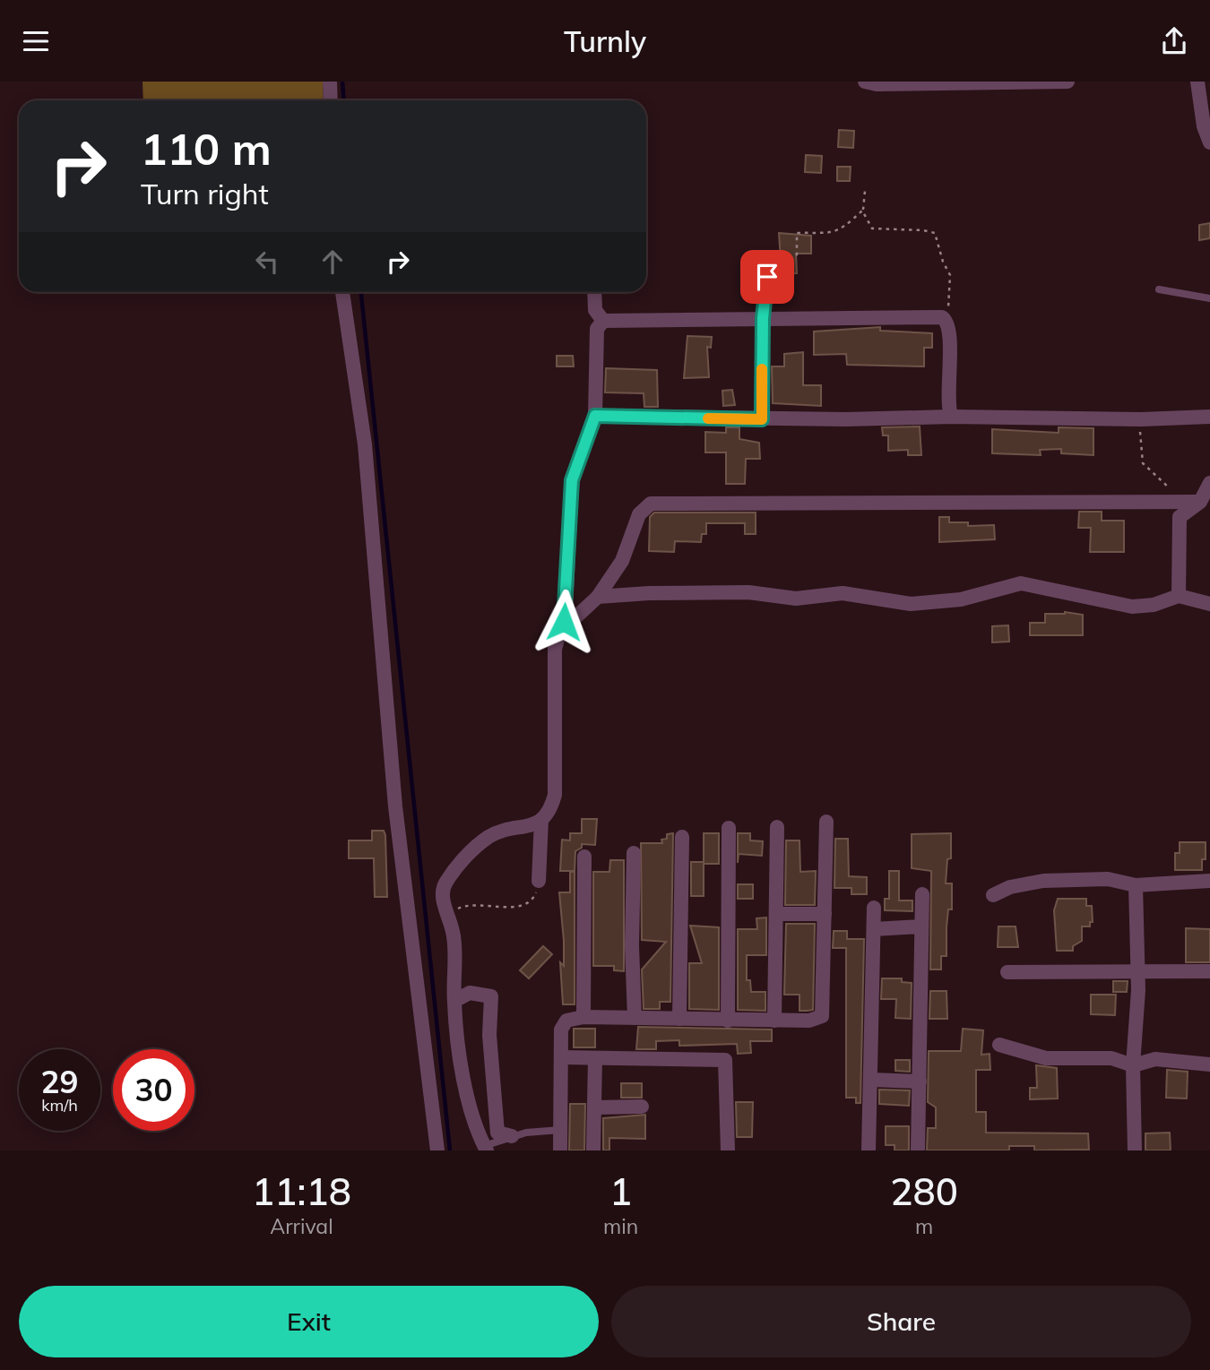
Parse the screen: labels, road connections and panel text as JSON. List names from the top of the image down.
{
  "page": {
    "header": "Turnly",
    "turn": ["110 m", "Turn right"],
    "speed": "29 km/h",
    "limit": "30",
    "eta": [
      "11:18",
      "Arrival",
      "1",
      "min",
      "280",
      "m"
    ],
    "buttons": ["Exit", "Share"]
  }
}
